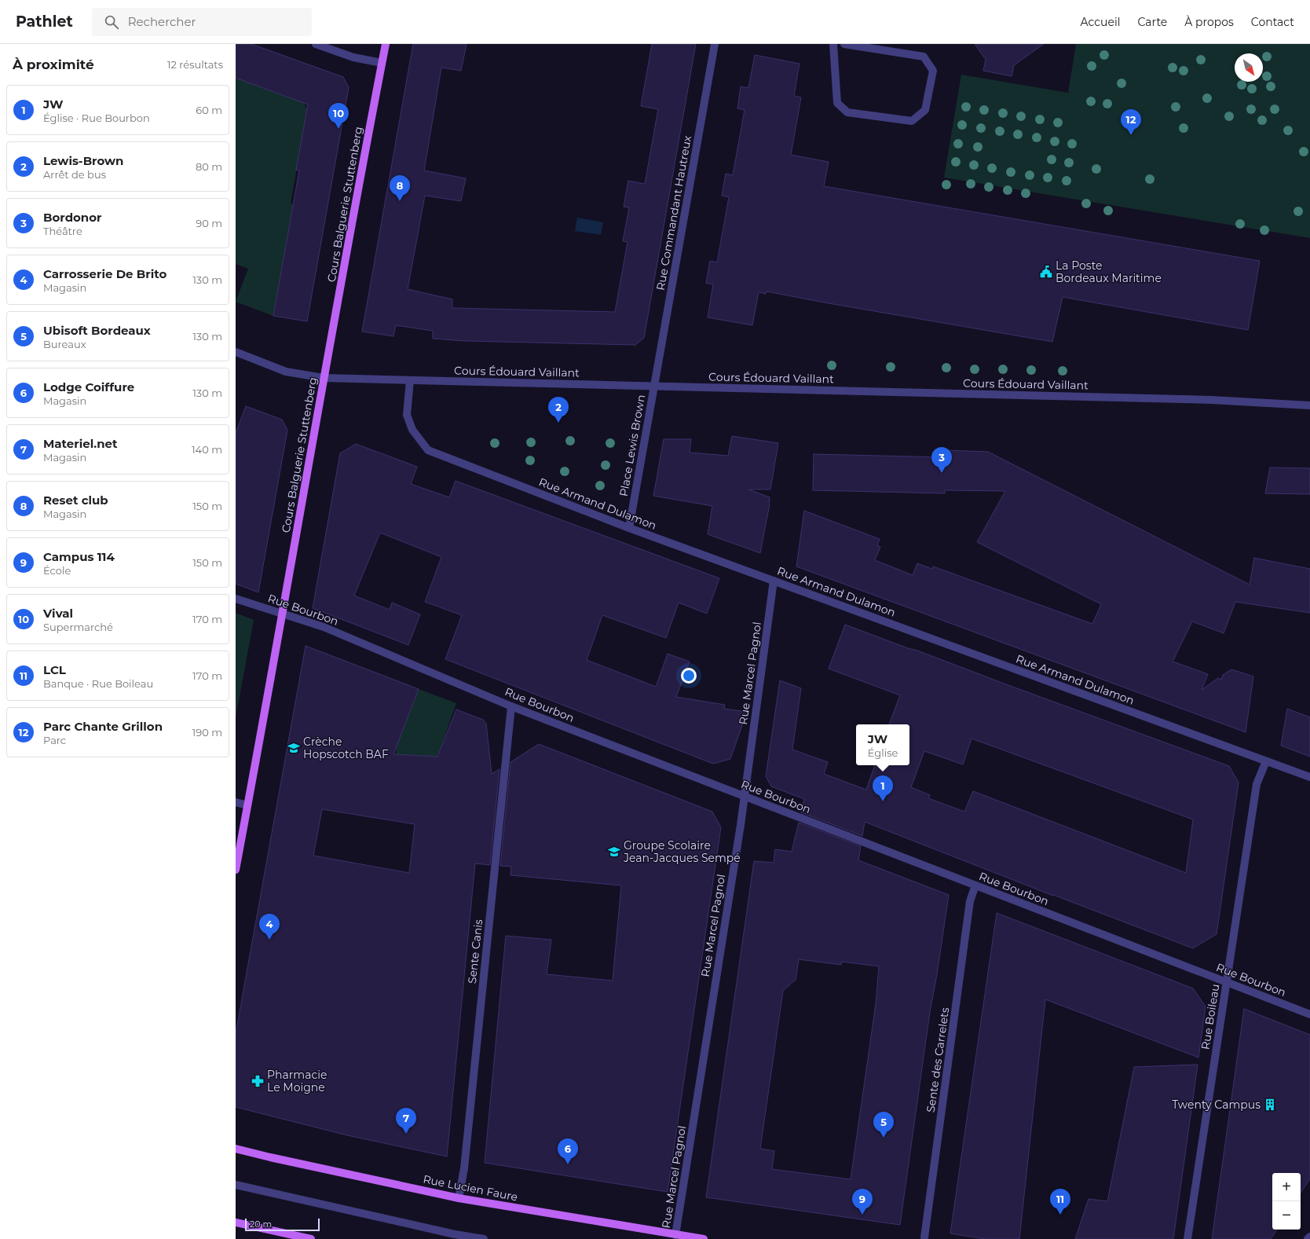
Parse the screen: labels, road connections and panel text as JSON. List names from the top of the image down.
{
  "streets": {
    "main road": ["Cours Balguerie Stuttenberg", "Rue Lucien Faure"],
    "street": [
      "Rue Commandant Hautreux",
      "Cours Édouard Vaillant",
      "Place Lewis Brown",
      "Rue Armand Dulamon",
      "Rue Bourbon",
      "Rue Marcel Pagnol",
      "Sente Canis",
      "Rue Boileau",
      "Sente des Carrelets"
    ]
  },
  "crossings": [
    ["Cours Balguerie Stuttenberg", "Cours Édouard Vaillant"],
    ["Cours Balguerie Stuttenberg", "Rue Bourbon"],
    ["Rue Commandant Hautreux", "Cours Édouard Vaillant"],
    ["Rue Commandant Hautreux", "Place Lewis Brown"],
    ["Cours Édouard Vaillant", "Place Lewis Brown"],
    ["Cours Édouard Vaillant", "Rue Armand Dulamon"],
    ["Place Lewis Brown", "Rue Armand Dulamon"],
    ["Rue Armand Dulamon", "Rue Marcel Pagnol"],
    ["Rue Armand Dulamon", "Rue Boileau"],
    ["Rue Bourbon", "Rue Marcel Pagnol"],
    ["Rue Bourbon", "Sente Canis"],
    ["Rue Bourbon", "Rue Boileau"],
    ["Rue Bourbon", "Sente des Carrelets"],
    ["Rue Marcel Pagnol", "Rue Lucien Faure"],
    ["Sente Canis", "Rue Lucien Faure"]
  ],
  "places": {
    "public building": ["La Poste Bordeaux Maritime"],
    "school or university": ["Crèche Hopscotch BAF", "Groupe Scolaire Jean-Jacques Sempé"],
    "pharmacy": ["Pharmacie Le Moigne"],
    "building": ["Twenty Campus"]
  },
  "scale_bar": "20 m",
  "north": "bottom right",
  "page": {
    "header": "Pathlet",
    "search": "Rechercher",
    "nav": [
      "Accueil",
      "Carte",
      "À propos",
      "Contact"
    ],
    "heading": ["À proximité", "12 résultats"],
    "list": [
      {
        "mark": "1",
        "name": "JW",
        "note": "Église · Rue Bourbon",
        "value": "60 m"
      },
      {
        "mark": "2",
        "name": "Lewis-Brown",
        "note": "Arrêt de bus",
        "value": "80 m"
      },
      {
        "mark": "3",
        "name": "Bordonor",
        "note": "Théâtre",
        "value": "90 m"
      },
      {
        "mark": "4",
        "name": "Carrosserie De Brito",
        "note": "Magasin",
        "value": "130 m"
      },
      {
        "mark": "5",
        "name": "Ubisoft Bordeaux",
        "note": "Bureaux",
        "value": "130 m"
      },
      {
        "mark": "6",
        "name": "Lodge Coiffure",
        "note": "Magasin",
        "value": "130 m"
      },
      {
        "mark": "7",
        "name": "Materiel.net",
        "note": "Magasin",
        "value": "140 m"
      },
      {
        "mark": "8",
        "name": "Reset club",
        "note": "Magasin",
        "value": "150 m"
      },
      {
        "mark": "9",
        "name": "Campus 114",
        "note": "École",
        "value": "150 m"
      },
      {
        "mark": "10",
        "name": "Vival",
        "note": "Supermarché",
        "value": "170 m"
      },
      {
        "mark": "11",
        "name": "LCL",
        "note": "Banque · Rue Boileau",
        "value": "170 m"
      },
      {
        "mark": "12",
        "name": "Parc Chante Grillon",
        "note": "Parc",
        "value": "190 m"
      }
    ],
    "pins": [
      "10",
      "12",
      "8",
      "2",
      "3",
      "1",
      "4",
      "7",
      "5",
      "6",
      "9",
      "11"
    ],
    "popup": ["JW", "Église"],
    "map_buttons": ["+", "−"],
    "scale": "20 m"
  }
}
